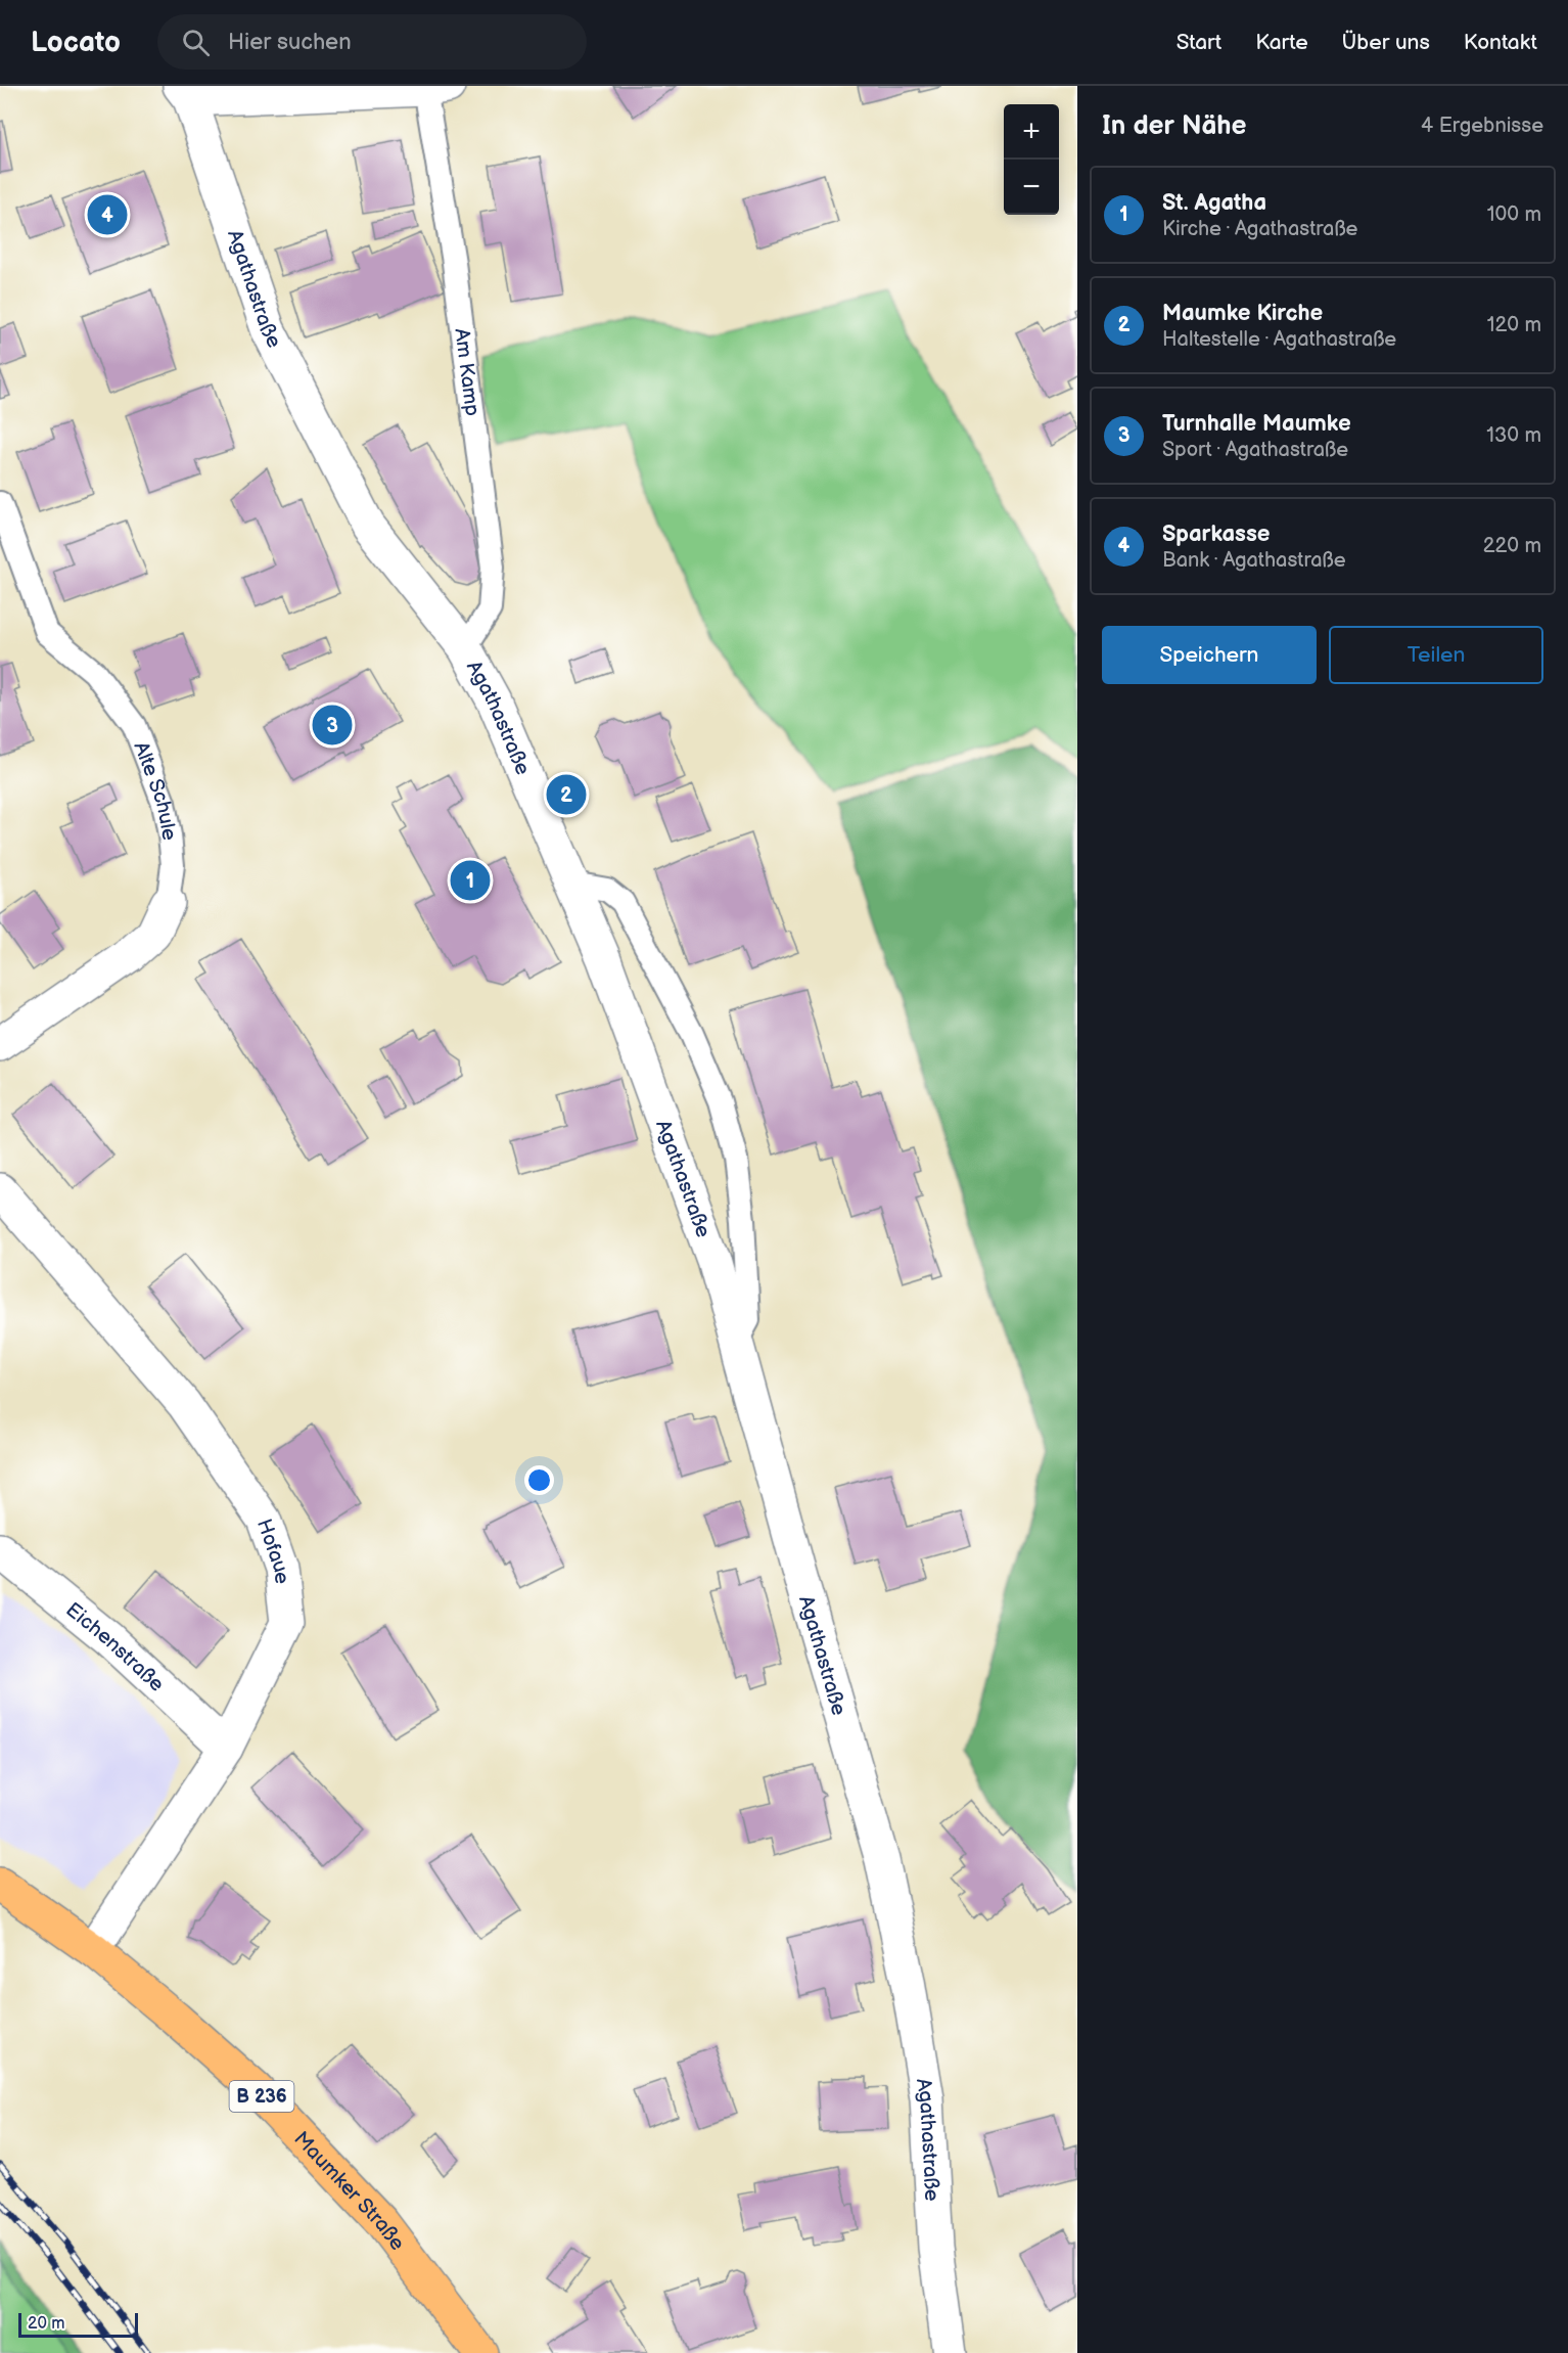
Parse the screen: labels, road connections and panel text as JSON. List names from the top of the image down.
{
  "streets": {
    "main road": ["B 236", "Maumker Straße"],
    "street": [
      "Agathastraße",
      "Alte Schule",
      "Hofaue",
      "Eichenstraße"
    ],
    "lane": ["Am Kamp"]
  },
  "crossings": [
    ["Agathastraße", "Am Kamp"],
    ["Hofaue", "Eichenstraße"],
    ["Hofaue", "Maumker Straße"]
  ],
  "scale_bar": "20 m",
  "page": {
    "header": "Locato",
    "search": "Hier suchen",
    "nav": [
      "Start",
      "Karte",
      "Über uns",
      "Kontakt"
    ],
    "heading": ["In der Nähe", "4 Ergebnisse"],
    "map_buttons": ["+", "−"],
    "list": [
      {
        "mark": "1",
        "name": "St. Agatha",
        "note": "Kirche · Agathastraße",
        "value": "100 m"
      },
      {
        "mark": "2",
        "name": "Maumke Kirche",
        "note": "Haltestelle · Agathastraße",
        "value": "120 m"
      },
      {
        "mark": "3",
        "name": "Turnhalle Maumke",
        "note": "Sport · Agathastraße",
        "value": "130 m"
      },
      {
        "mark": "4",
        "name": "Sparkasse",
        "note": "Bank · Agathastraße",
        "value": "220 m"
      }
    ],
    "pins": [
      "4",
      "3",
      "2",
      "1"
    ],
    "buttons": ["Speichern", "Teilen"],
    "scale": "20 m"
  }
}
